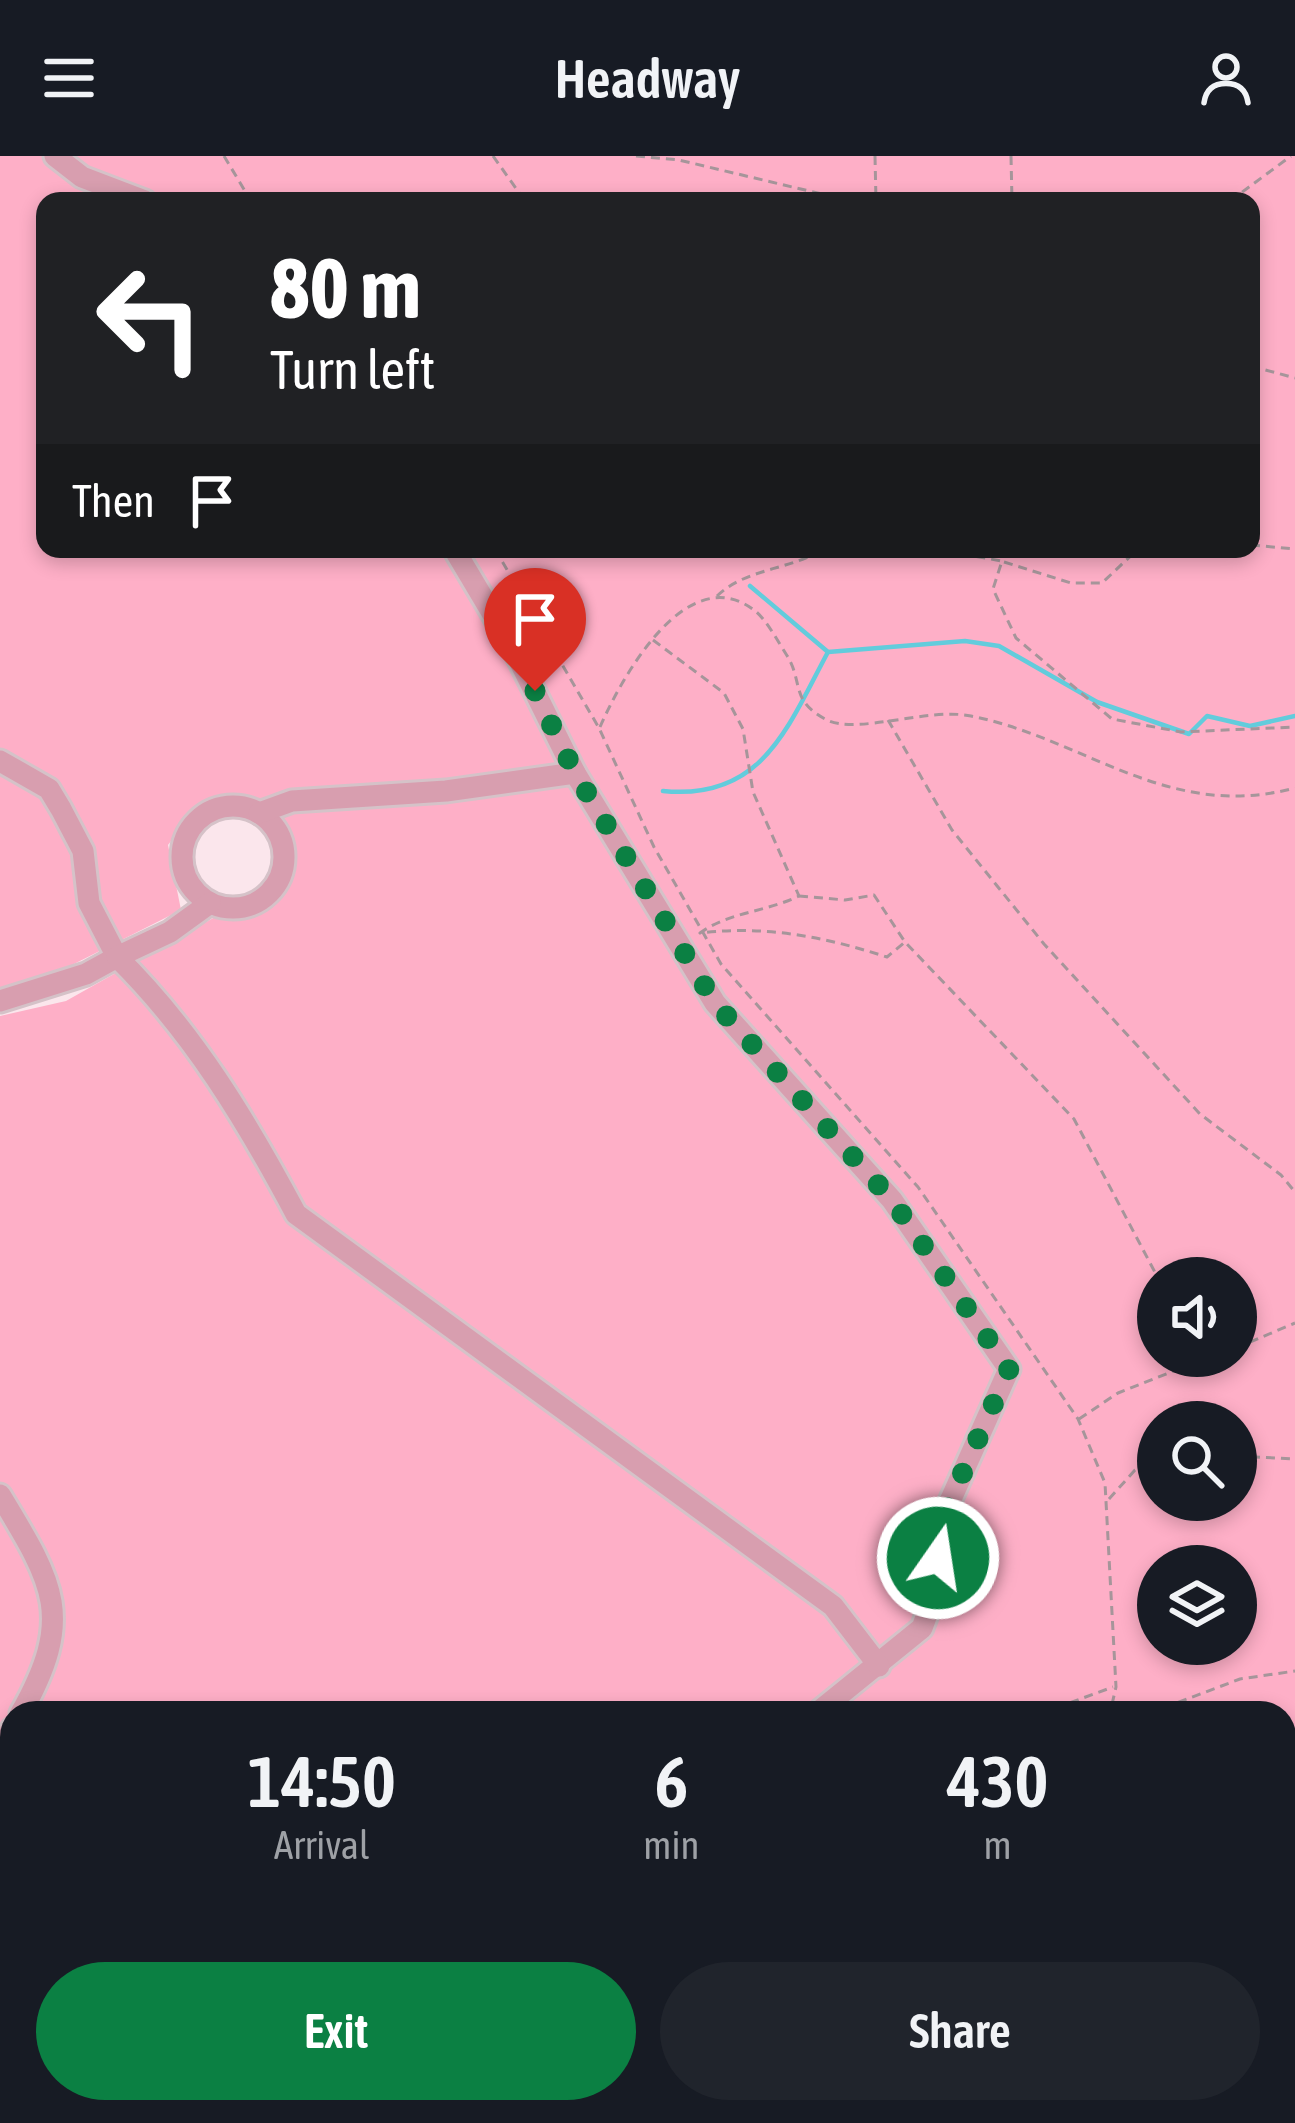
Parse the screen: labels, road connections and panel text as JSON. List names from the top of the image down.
{
  "page": {
    "header": "Headway",
    "turn": ["80 m", "Turn left"],
    "then": "Then",
    "eta": [
      "14:50",
      "Arrival",
      "6",
      "min",
      "430",
      "m"
    ],
    "buttons": ["Exit", "Share"]
  }
}
